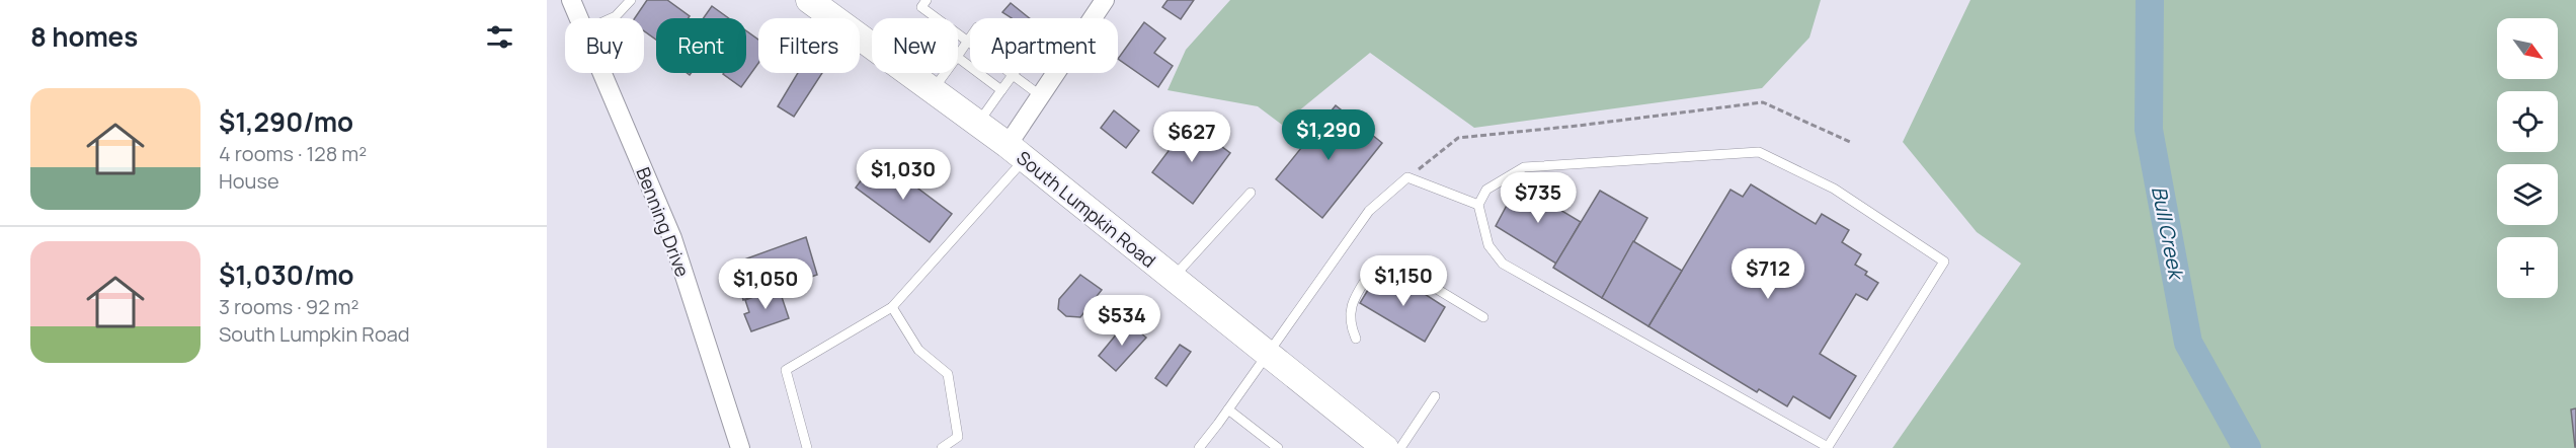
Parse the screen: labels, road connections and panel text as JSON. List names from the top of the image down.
{
  "streets": {
    "main road": ["South Lumpkin Road"],
    "street": ["Benning Drive"]
  },
  "water": ["Bull Creek"],
  "north": "bottom right",
  "page": {
    "heading": "8 homes",
    "map_buttons": "+",
    "chip": [
      "Buy",
      "Rent",
      "Filters",
      "New",
      "Apartment"
    ],
    "list": [
      {
        "name": "$1,290/mo",
        "note": "4 rooms · 128 m² · House"
      },
      {
        "name": "$1,030/mo",
        "note": "3 rooms · 92 m² · South Lumpkin Road"
      }
    ],
    "price": [
      "$1,290",
      "$627",
      "$1,030",
      "$735",
      "$712",
      "$1,150",
      "$1,050",
      "$534"
    ]
  }
}
